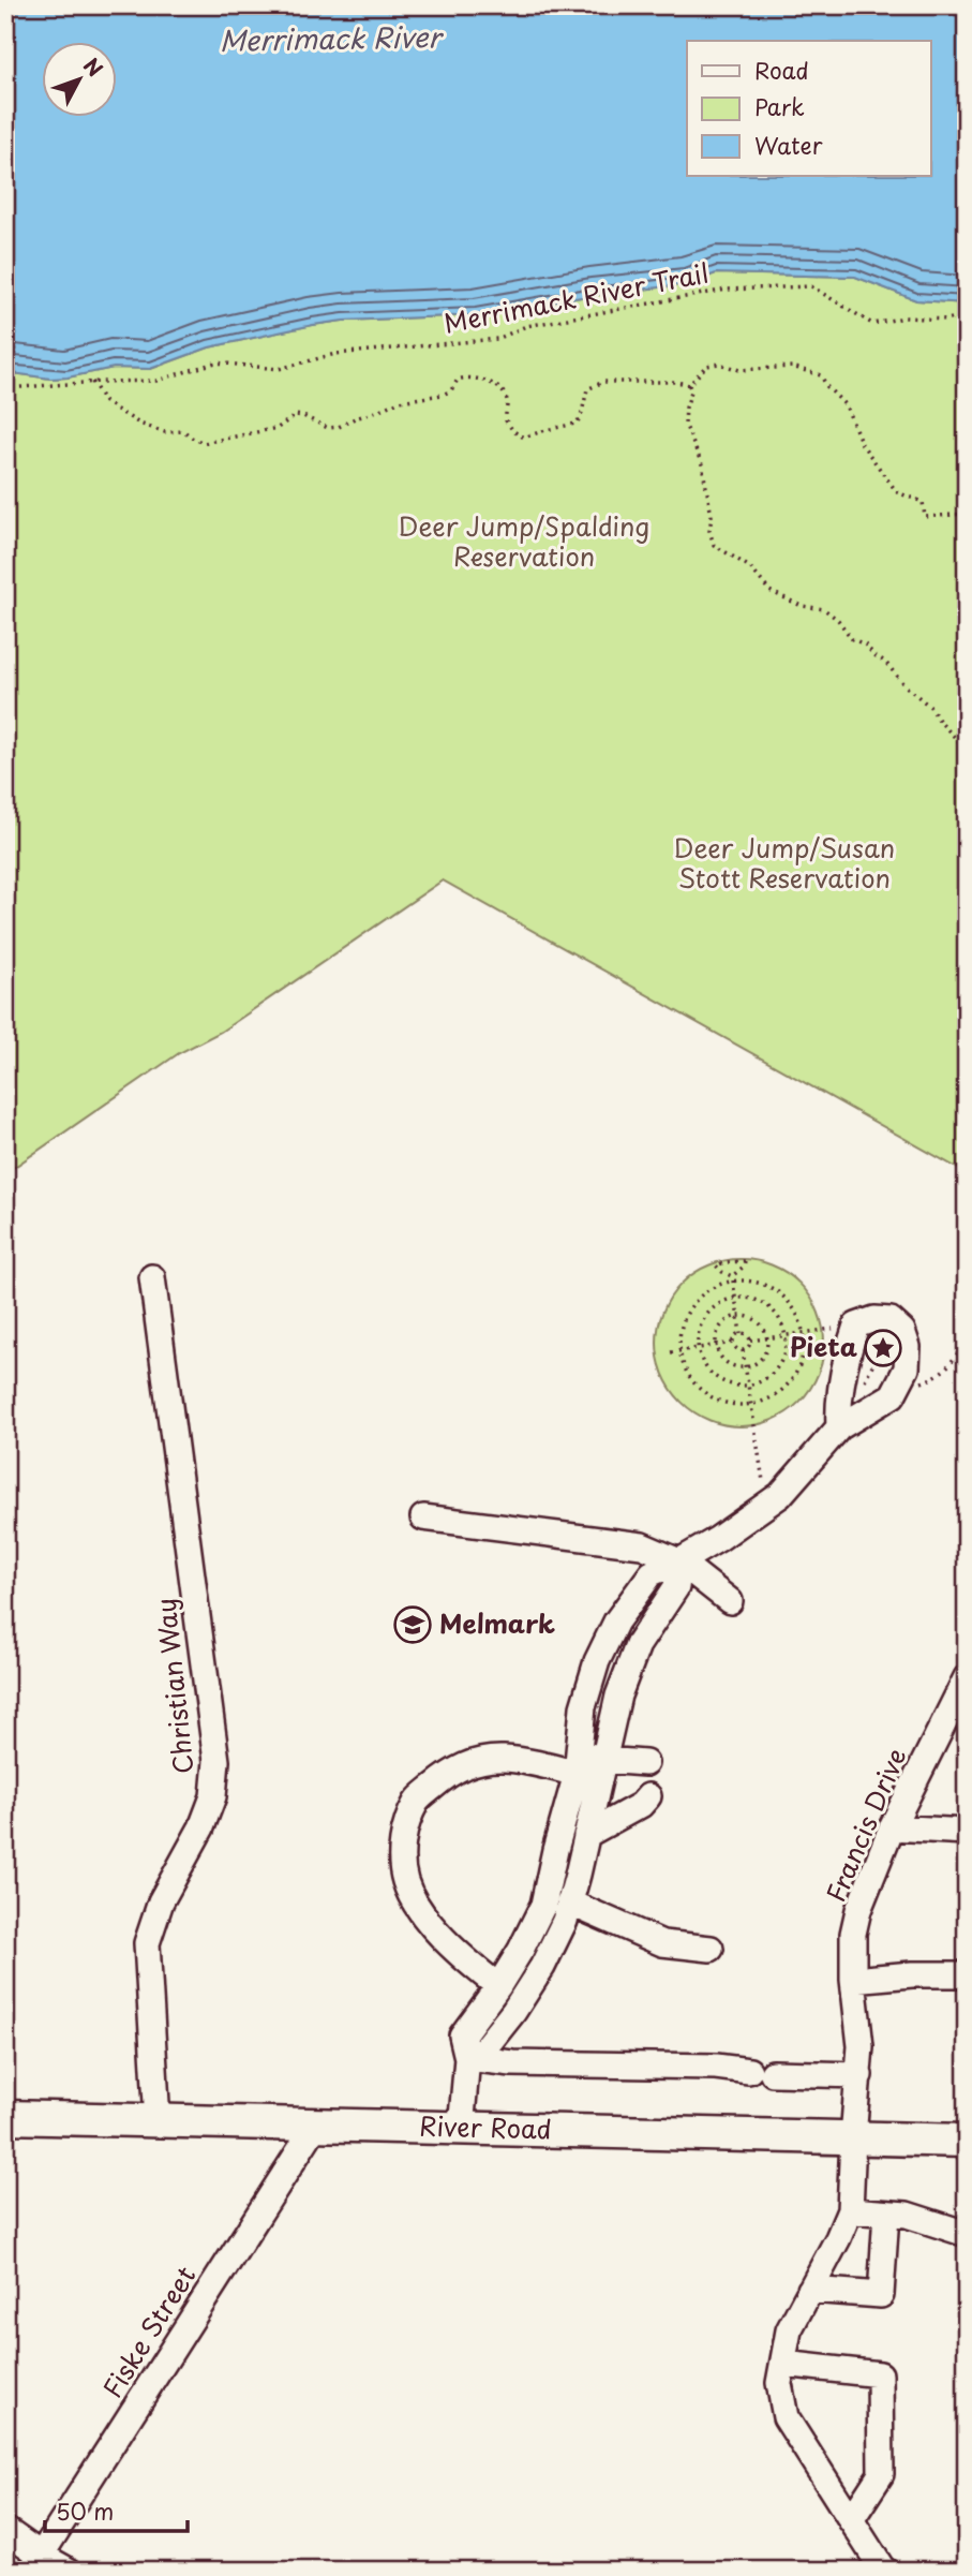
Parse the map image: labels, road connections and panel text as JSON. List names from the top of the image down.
{
  "streets": {
    "main road": ["River Road"],
    "street": ["Christian Way", "Francis Drive", "Fiske Street"],
    "path": ["Merrimack River Trail"]
  },
  "crossings": [
    ["Christian Way", "River Road"],
    ["Francis Drive", "River Road"],
    ["River Road", "Fiske Street"]
  ],
  "water": ["Merrimack River"],
  "parks": ["Deer Jump/Spalding Reservation", "Deer Jump/Susan Stott Reservation"],
  "places": {
    "place": ["Pieta"],
    "school or university": ["Melmark"]
  },
  "legend": ["Road", "Park", "Water"],
  "scale_bar": "50 m",
  "north": "top right"
}
